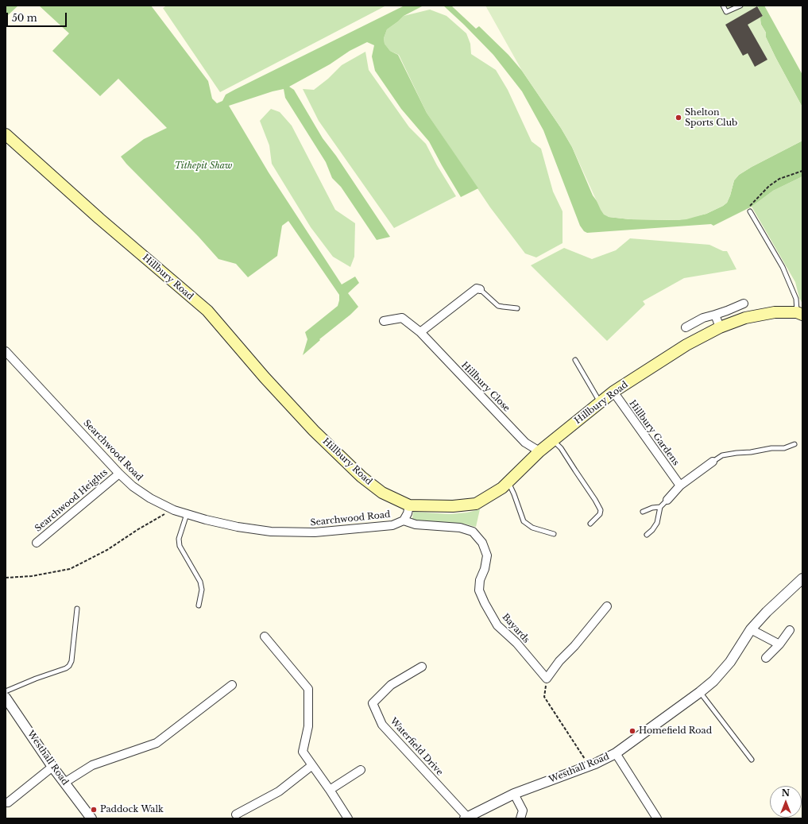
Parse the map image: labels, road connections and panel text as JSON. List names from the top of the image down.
{
  "streets": {
    "main road": ["Hillbury Road"],
    "street": [
      "Hillbury Close",
      "Hillbury Gardens",
      "Searchwood Road",
      "Searchwood Heights",
      "Bayards",
      "Waterfield Drive",
      "Westhall Road"
    ]
  },
  "crossings": [
    ["Hillbury Road", "Hillbury Close"],
    ["Hillbury Road", "Hillbury Gardens"],
    ["Hillbury Road", "Searchwood Road"],
    ["Searchwood Road", "Searchwood Heights"],
    ["Searchwood Road", "Bayards"],
    ["Waterfield Drive", "Westhall Road"]
  ],
  "parks": ["Tithepit Shaw"],
  "places": ["Shelton Sports Club", "Homefield Road", "Paddock Walk"],
  "scale_bar": "50 m",
  "north": "top"
}
